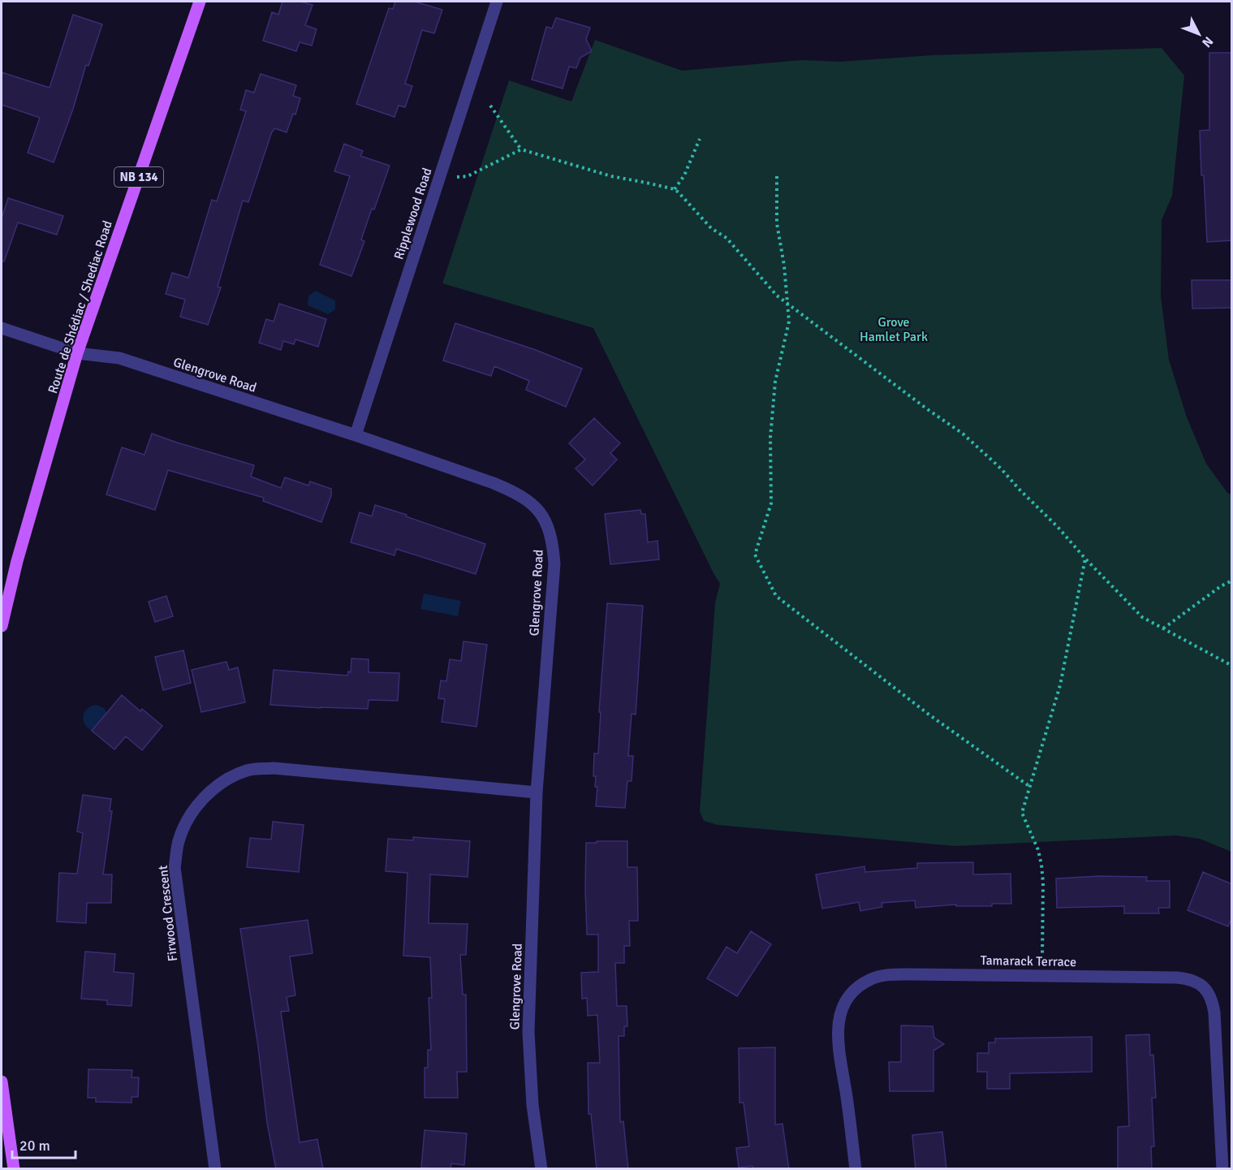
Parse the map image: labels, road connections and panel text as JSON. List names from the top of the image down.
{
  "streets": {
    "main road": ["NB 134", "Route de Shédiac / Shediac Road"],
    "street": [
      "Ripplewood Road",
      "Glengrove Road",
      "Firwood Crescent",
      "Tamarack Terrace"
    ]
  },
  "crossings": [
    ["Ripplewood Road", "Glengrove Road"],
    ["Route de Shédiac / Shediac Road", "Glengrove Road"],
    ["Glengrove Road", "Firwood Crescent"]
  ],
  "parks": ["Grove Hamlet Park"],
  "scale_bar": "20 m",
  "north": "bottom right"
}
